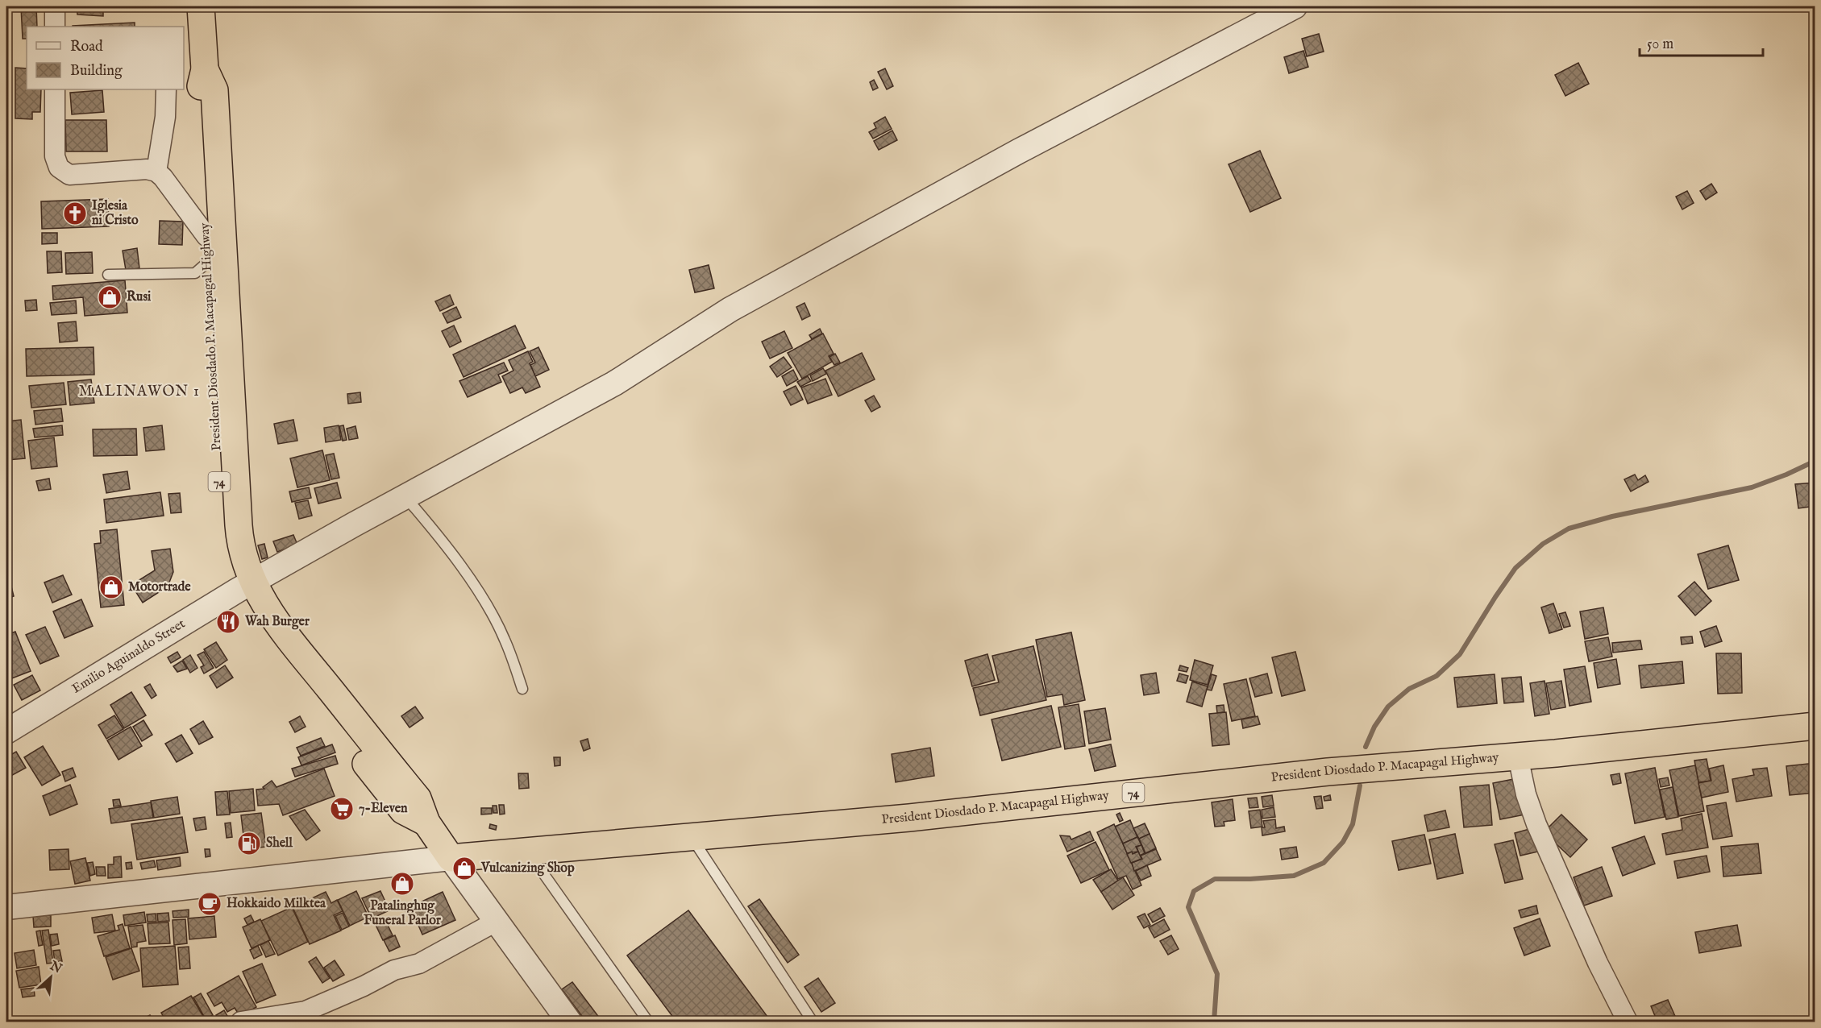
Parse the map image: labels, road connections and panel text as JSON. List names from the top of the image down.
{
  "streets": {
    "highway": ["President Diosdado P. Macapagal Highway", "74"],
    "street": ["Emilio Aguinaldo Street"]
  },
  "crossings": [
    ["President Diosdado P. Macapagal Highway", "Emilio Aguinaldo Street"]
  ],
  "districts": ["MALINAWON 1"],
  "places": {
    "church": ["Iglesia ni Cristo"],
    "shop": [
      "Rusi",
      "Motortrade",
      "Vulcanizing Shop",
      "Patalinghug Funeral Parlor"
    ],
    "restaurant": ["Wah Burger"],
    "supermarket": ["7-Eleven"],
    "fuel station": ["Shell"],
    "cafe": ["Hokkaido Milktea"]
  },
  "legend": ["Road", "Building"],
  "scale_bar": "50 m",
  "north": "top right"
}
